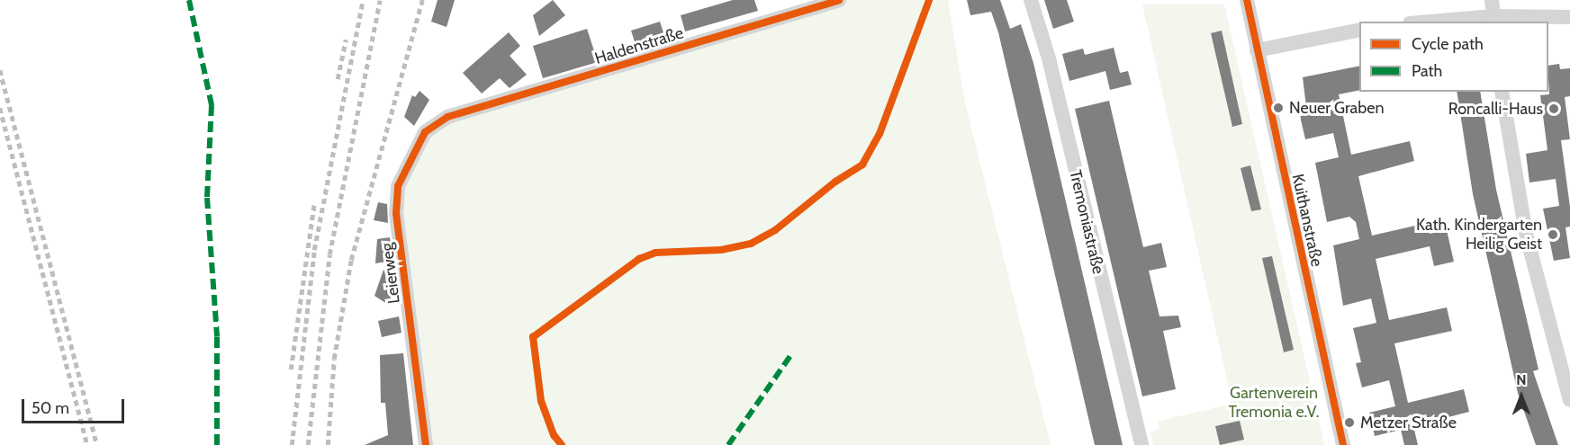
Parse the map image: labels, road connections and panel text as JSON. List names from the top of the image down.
{
  "streets": {
    "street": [
      "Haldenstraße",
      "Kuithanstraße",
      "Tremoniastraße",
      "Leierweg"
    ]
  },
  "crossings": [
    ["Haldenstraße", "Leierweg"]
  ],
  "parks": ["Gartenverein Tremonia e.V."],
  "places": [
    "Neuer Graben",
    "Roncalli-Haus",
    "Kath. Kindergarten Heilig Geist",
    "Metzer Straße"
  ],
  "legend": ["Cycle path", "Path"],
  "scale_bar": "50 m",
  "north": "top"
}
